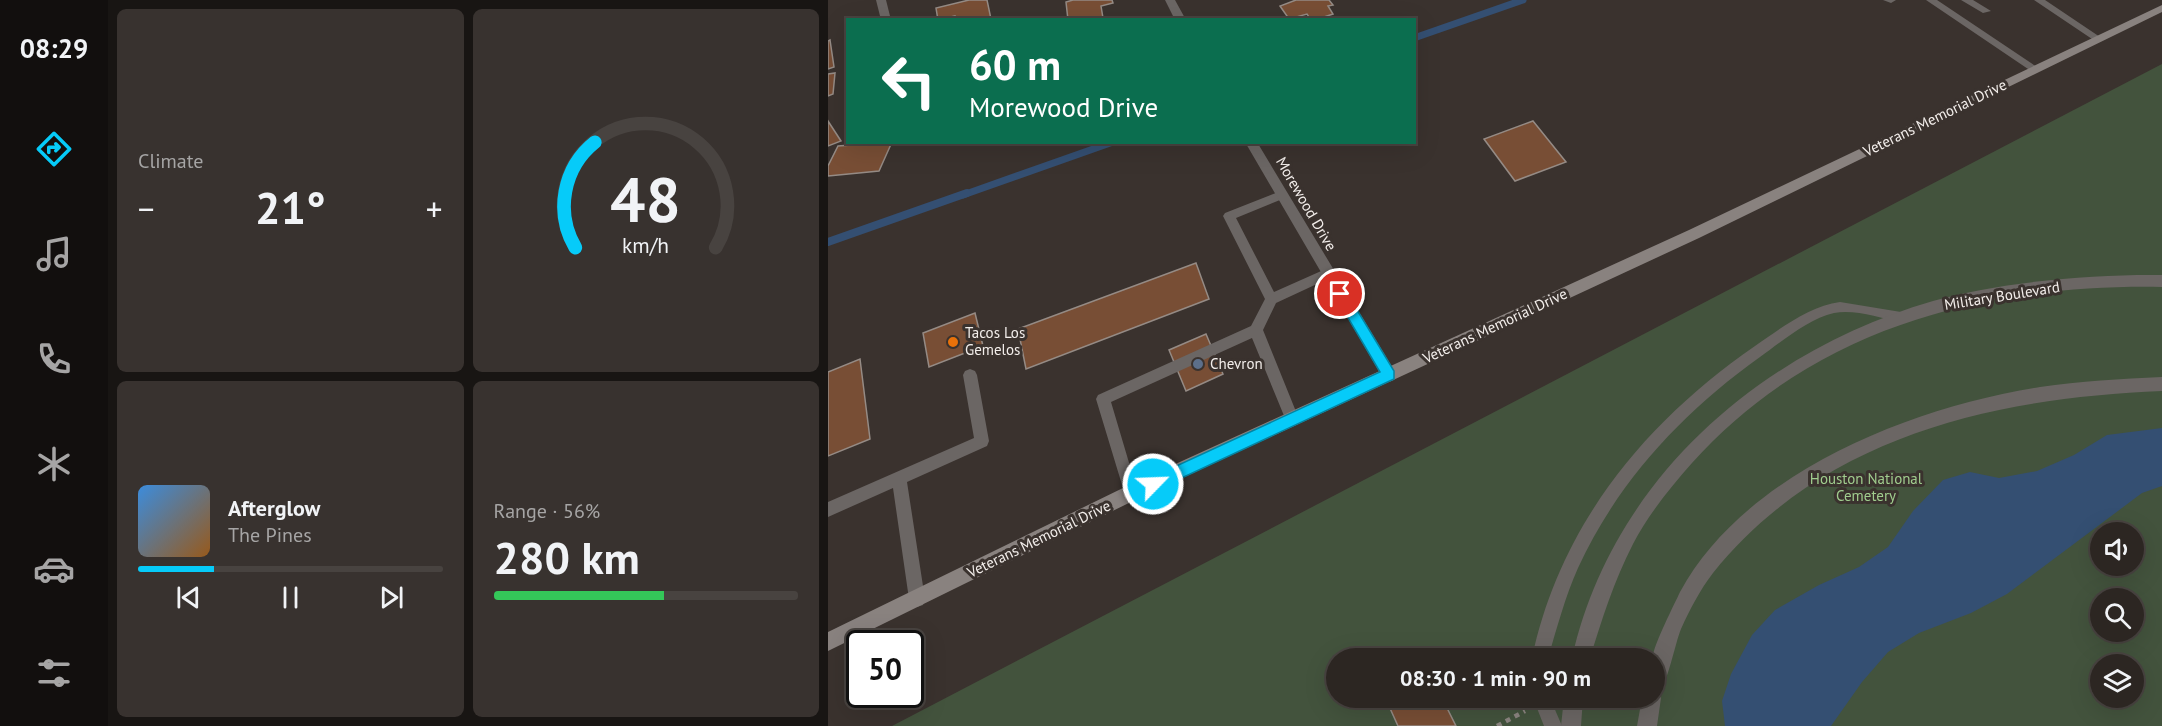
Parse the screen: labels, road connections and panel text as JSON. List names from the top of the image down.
{
  "streets": {
    "main road": ["Veterans Memorial Drive"],
    "street": ["Morewood Drive", "Military Boulevard"]
  },
  "crossings": [
    ["Veterans Memorial Drive", "Morewood Drive"]
  ],
  "parks": ["Houston National Cemetery"],
  "places": ["Tacos Los Gemelos", "Chevron"],
  "page": {
    "tabs": "08:29",
    "tile": [
      "Climate",
      ["Range · 56%", "280 km"]
    ],
    "turn": ["60 m", "Morewood Drive"],
    "heat": ["−", "21°", "+"],
    "song": ["Afterglow", "The Pines"],
    "limit": "50",
    "trip": "08:30 · 1 min · 90 m",
    "gauge": ["48", "km/h"]
  }
}
